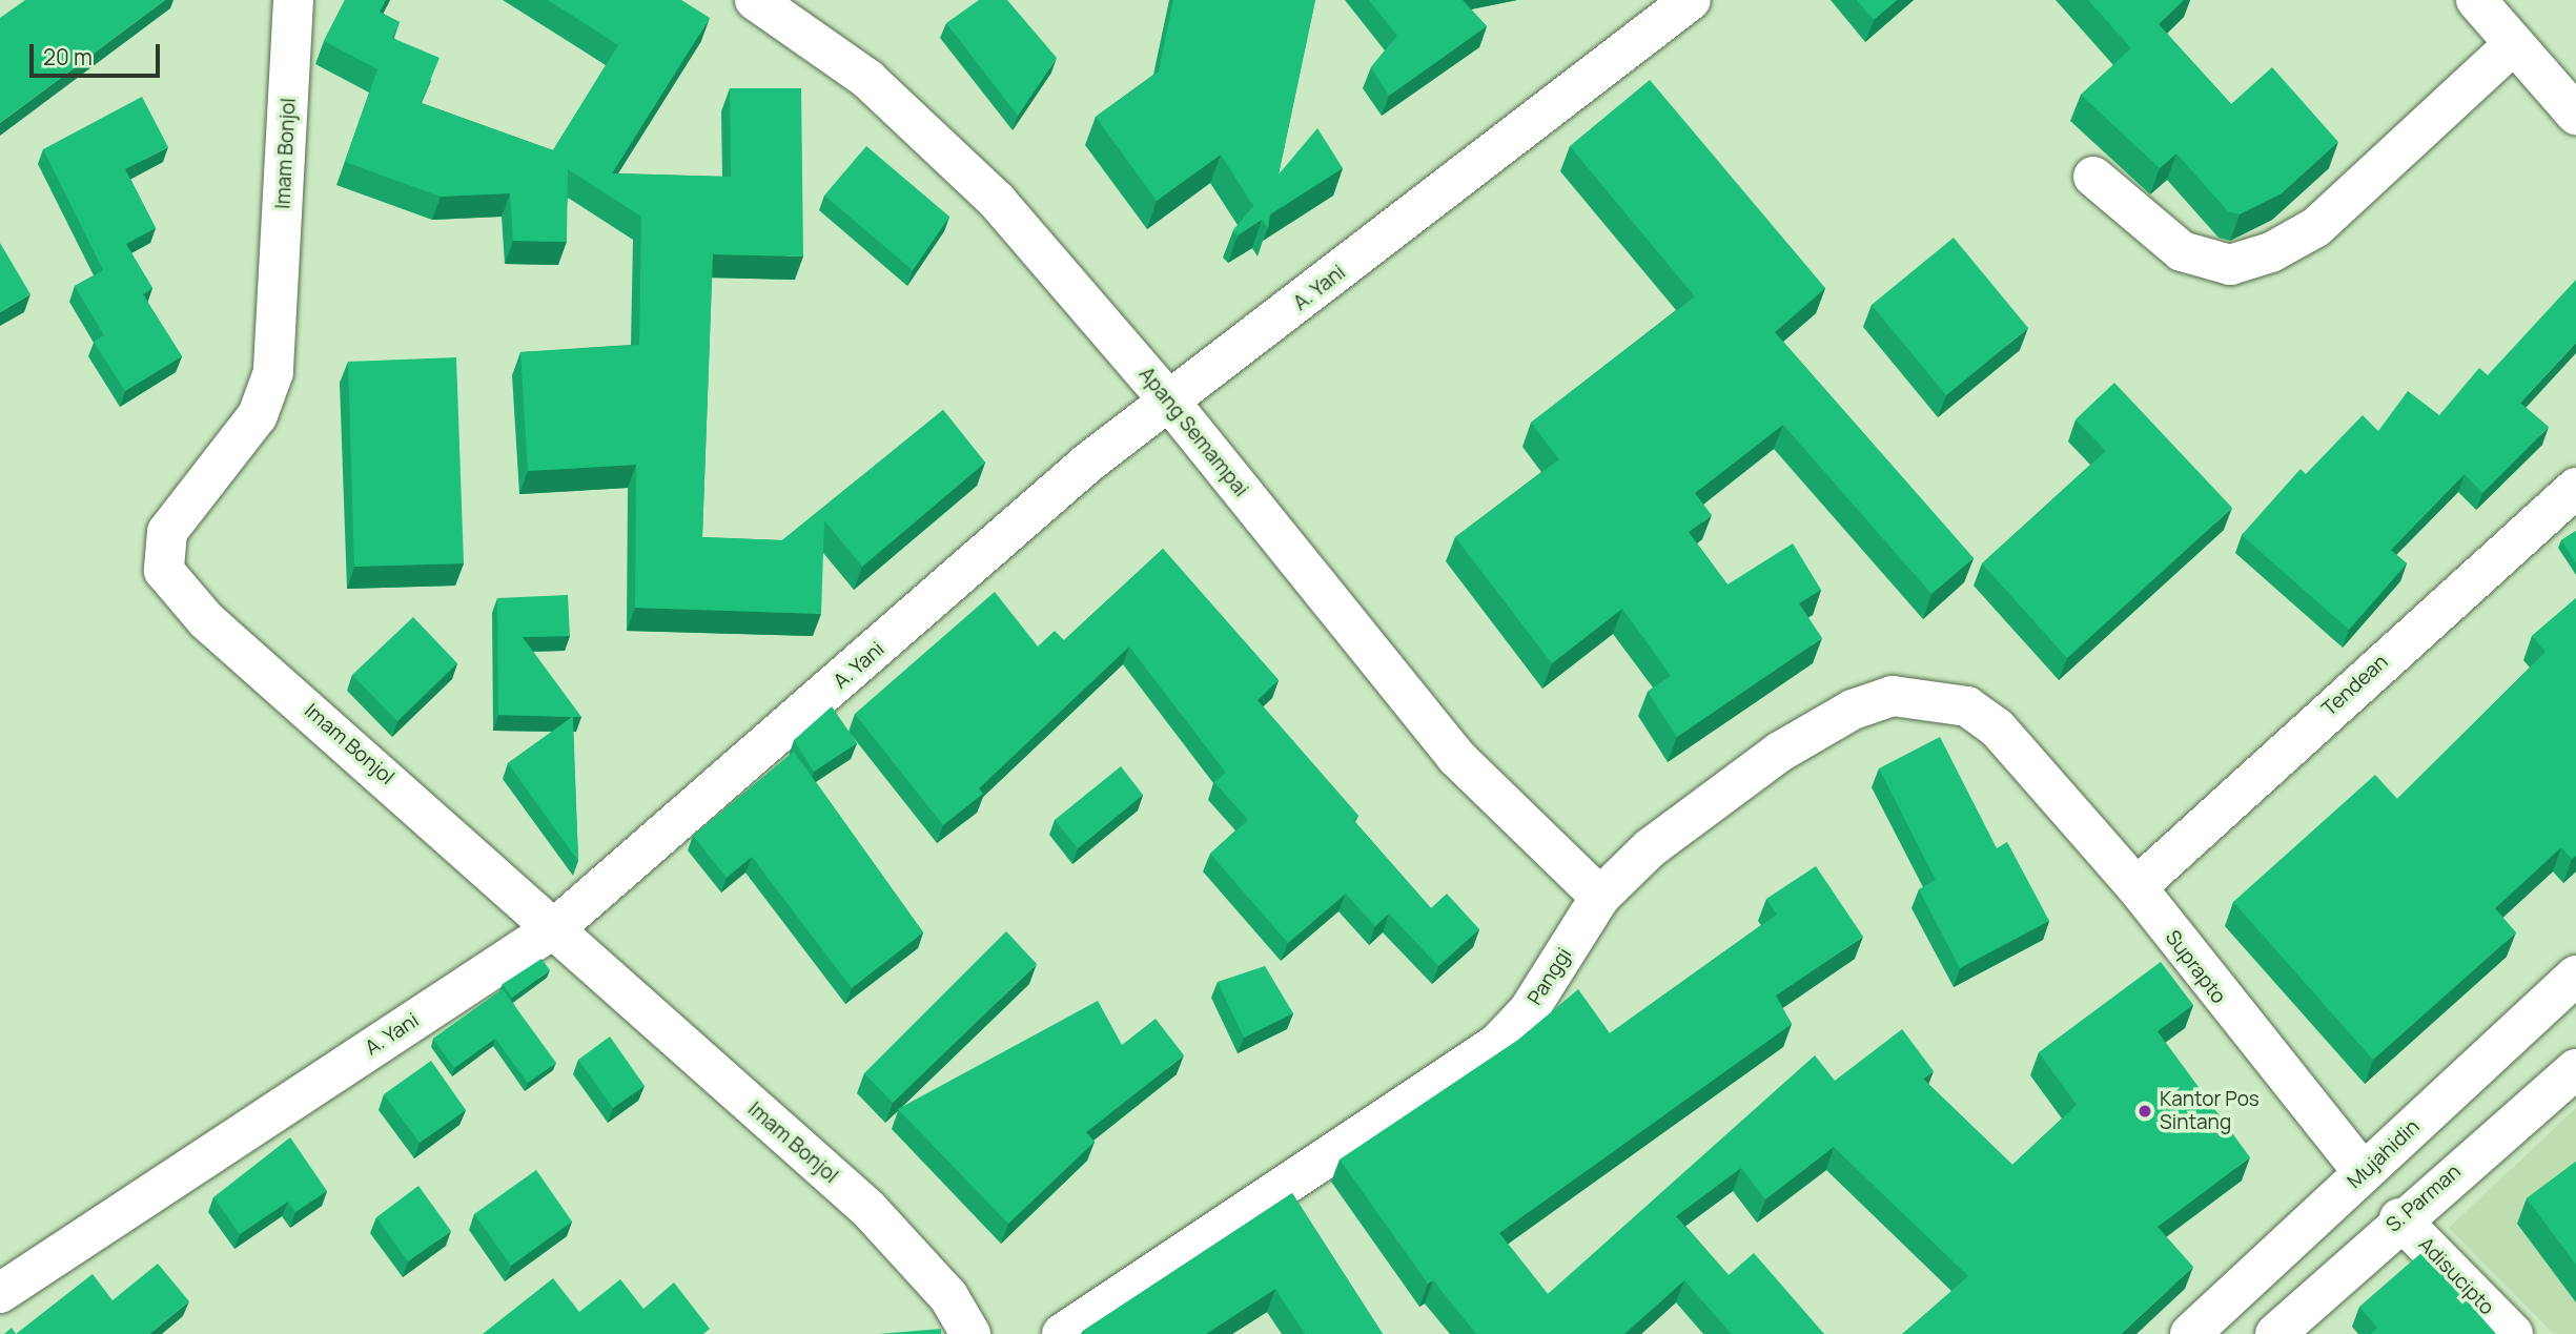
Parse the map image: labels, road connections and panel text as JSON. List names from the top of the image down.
{
  "streets": {
    "street": [
      "Imam Bonjol",
      "A. Yani",
      "Apang Semampai",
      "Tendean",
      "Suprapto",
      "Panggi",
      "Mujahidin",
      "S. Parman",
      "Adisucipto"
    ]
  },
  "crossings": [
    ["Imam Bonjol", "A. Yani"],
    ["A. Yani", "Apang Semampai"],
    ["Apang Semampai", "Panggi"],
    ["Tendean", "Suprapto"],
    ["Suprapto", "Panggi"],
    ["Suprapto", "Mujahidin"],
    ["S. Parman", "Adisucipto"]
  ],
  "places": ["Kantor Pos Sintang"],
  "scale_bar": "20 m"
}
